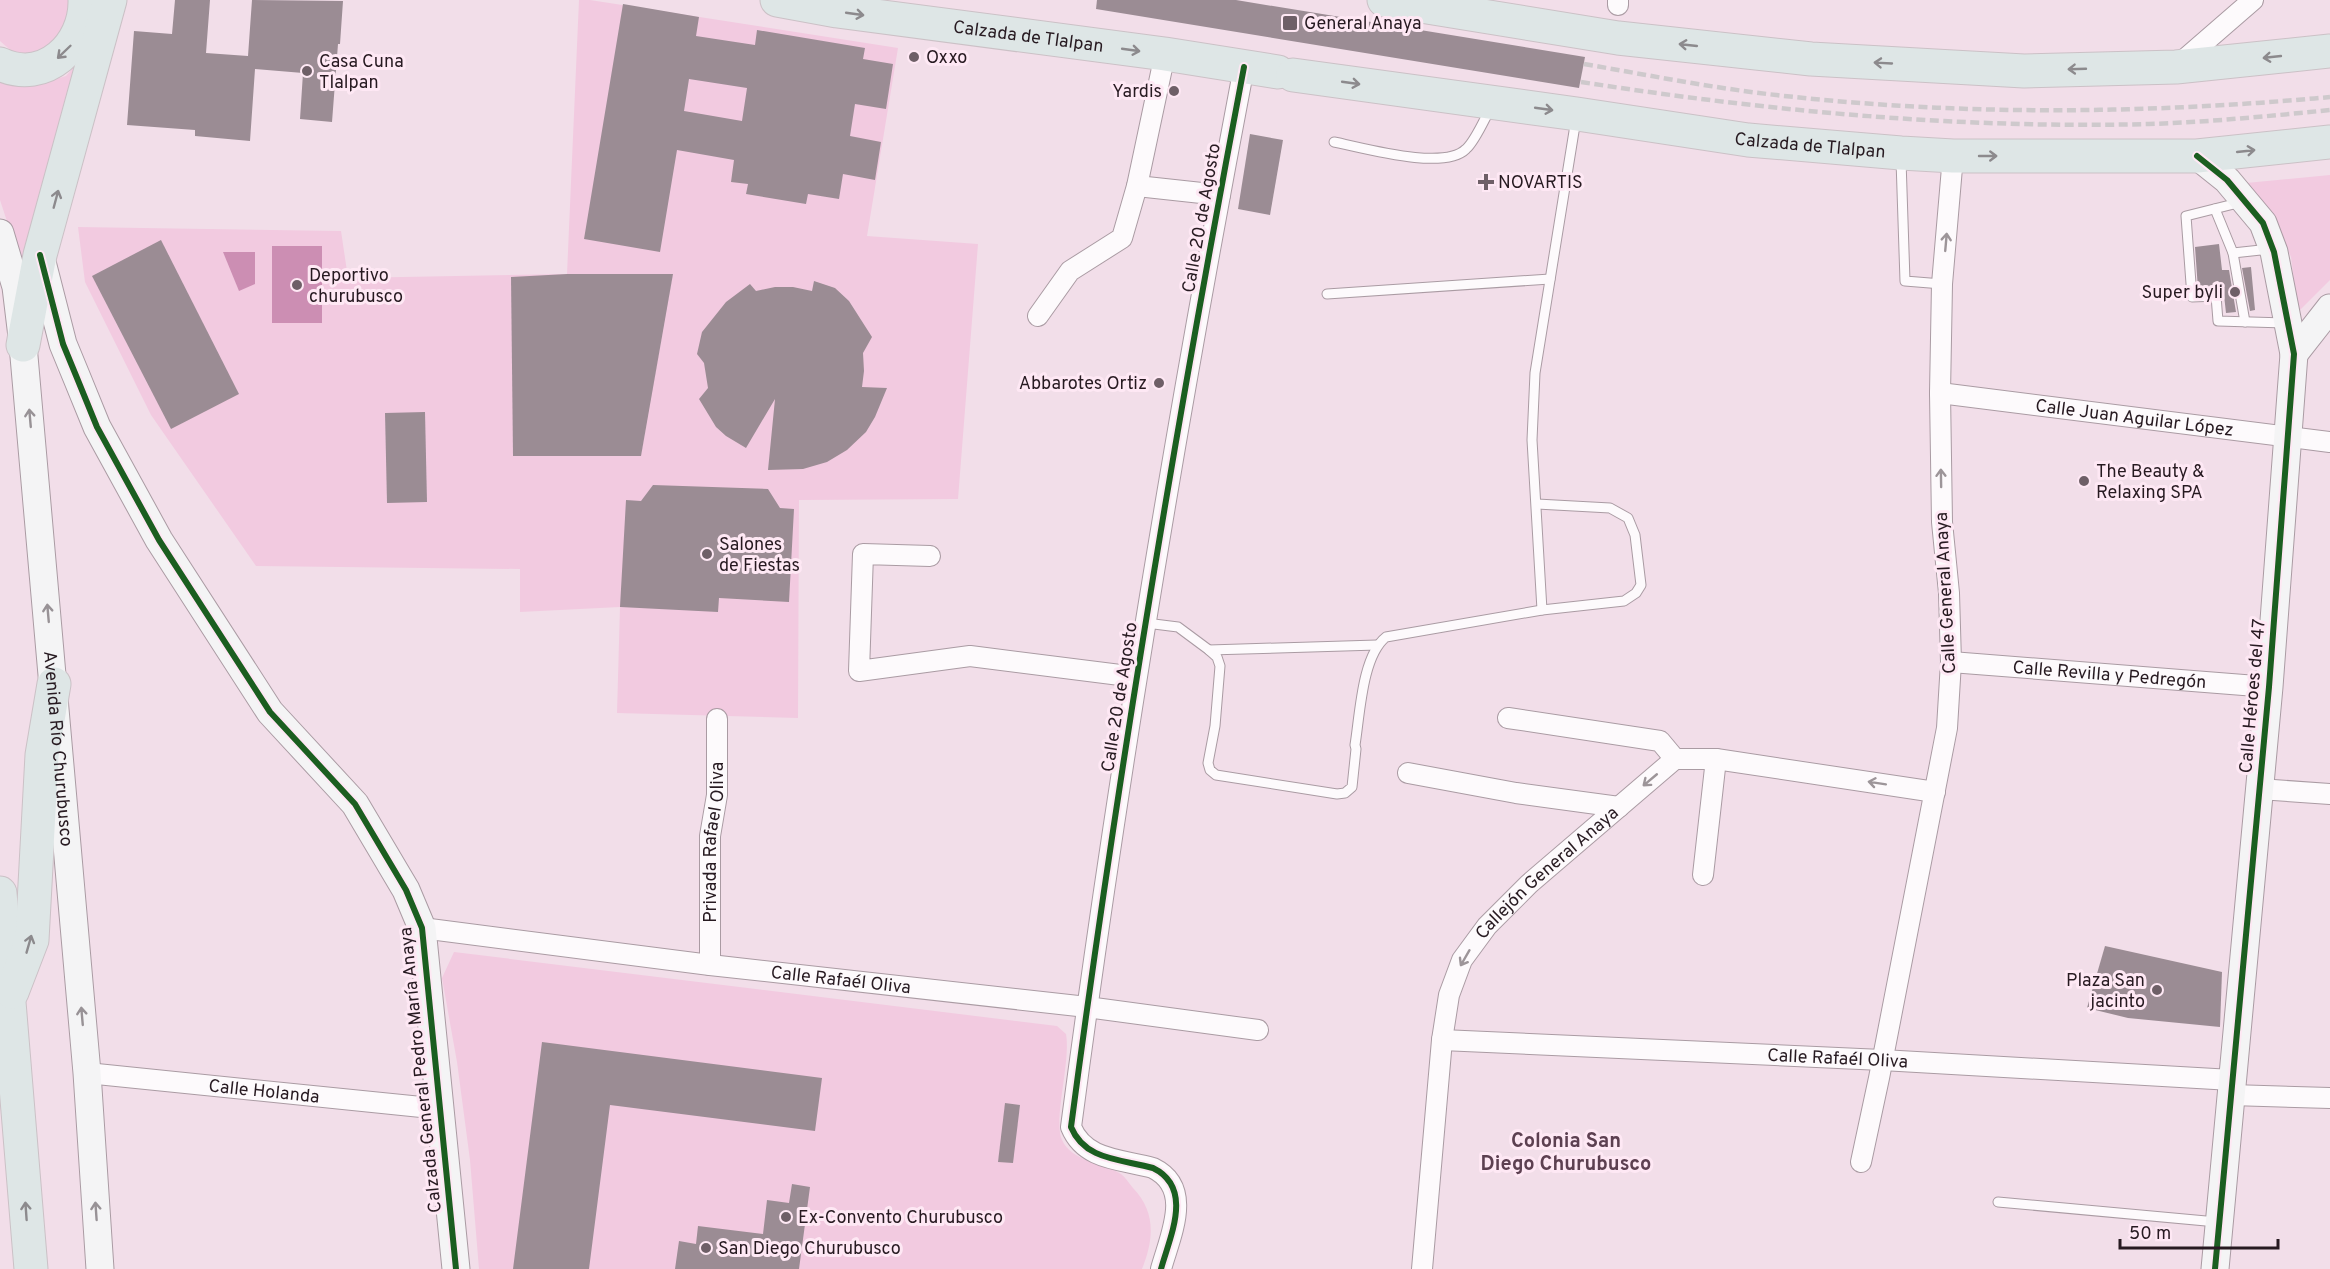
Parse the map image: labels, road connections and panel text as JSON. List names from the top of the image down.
{
  "streets": {
    "highway": ["Calzada de Tlalpan"],
    "street": [
      "Calle 20 de Agosto",
      "Calle Juan Aguilar López",
      "Calle General Anaya",
      "Calle Revilla y Pedregón",
      "Calle Héroes del 47",
      "Avenida Río Churubusco",
      "Privada Rafael Oliva",
      "Callejón General Anaya",
      "Calle Rafaél Oliva",
      "Calzada General Pedro María Anaya",
      "Calle Holanda"
    ]
  },
  "crossings": [
    ["Calzada de Tlalpan", "Calle 20 de Agosto"],
    ["Calzada de Tlalpan", "Calle General Anaya"],
    ["Calzada de Tlalpan", "Calle Héroes del 47"],
    ["Calle 20 de Agosto", "Calle Rafaél Oliva"],
    ["Calle Juan Aguilar López", "Calle General Anaya"],
    ["Calle Juan Aguilar López", "Calle Héroes del 47"],
    ["Calle General Anaya", "Calle Revilla y Pedregón"],
    ["Calle General Anaya", "Calle Rafaél Oliva"],
    ["Calle Revilla y Pedregón", "Calle Héroes del 47"],
    ["Calle Héroes del 47", "Calle Rafaél Oliva"],
    ["Avenida Río Churubusco", "Calle Holanda"],
    ["Privada Rafael Oliva", "Calle Rafaél Oliva"],
    ["Callejón General Anaya", "Calle Rafaél Oliva"],
    ["Calle Rafaél Oliva", "Calzada General Pedro María Anaya"],
    ["Calzada General Pedro María Anaya", "Calle Holanda"]
  ],
  "one_way": ["Calle General Anaya", "Avenida Río Churubusco", "Callejón General Anaya"],
  "districts": ["Colonia San Diego Churubusco"],
  "places": {
    "transit": ["General Anaya"],
    "other": [
      "Oxxo",
      "Casa Cuna Tlalpan",
      "Yardis",
      "Deportivo churubusco",
      "Super byli",
      "Abbarotes Ortiz",
      "The Beauty & Relaxing SPA",
      "Salones de Fiestas",
      "Plaza San jacinto",
      "Ex-Convento Churubusco",
      "San Diego Churubusco"
    ],
    "health": ["NOVARTIS"]
  },
  "scale_bar": "50 m"
}
